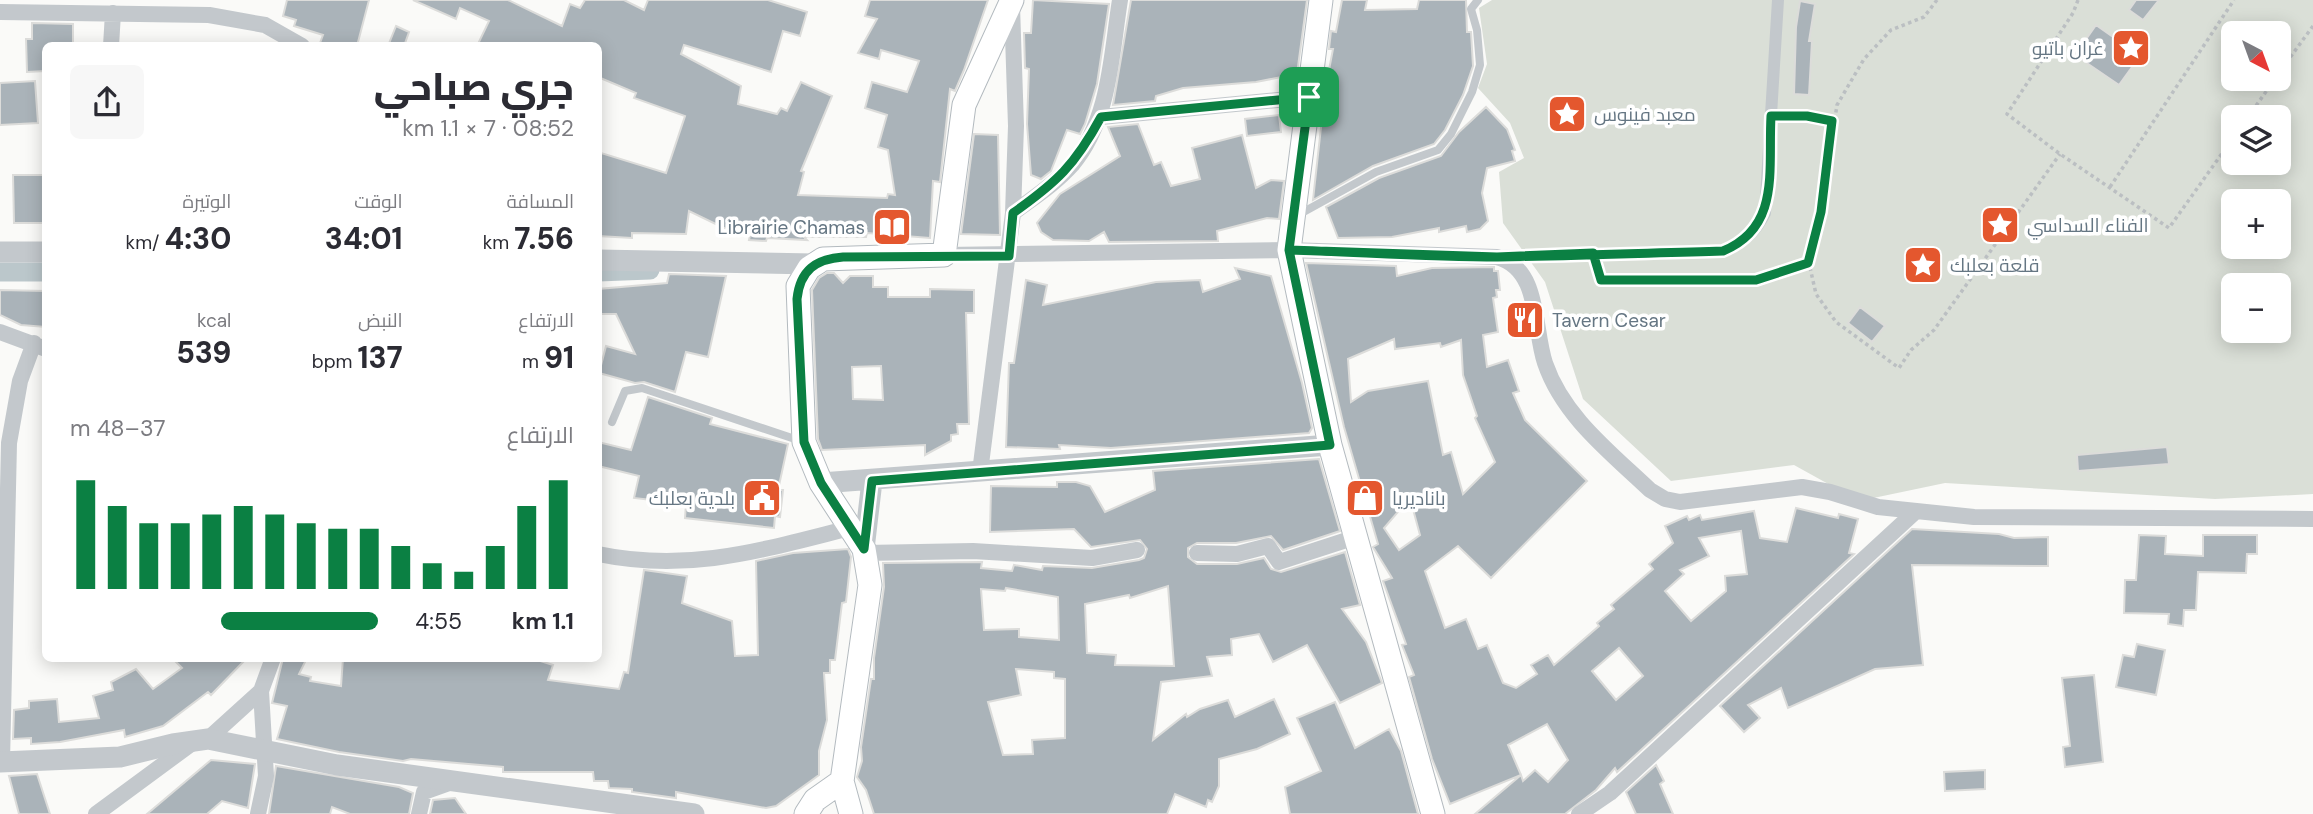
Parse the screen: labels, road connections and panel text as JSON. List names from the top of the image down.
{
  "places": {
    "place": [
      "غران باتيو",
      "معبد فينوس",
      "الفناء السداسي",
      "قلعة بعلبك"
    ],
    "library": ["Librairie Chamas"],
    "restaurant": ["Tavern Cesar"],
    "public building": ["بلدية بعلبك"],
    "shop": ["باناديريا"]
  },
  "north": "bottom right",
  "page": {
    "map_buttons": ["+", "−"],
    "heading": ["جري صباحي", "08:52 · 7 × 1.1 km"],
    "stats": [
      ["المسافة", "7.56 km"],
      ["الوقت", "34:01"],
      ["الوتيرة", "4:30 /km"],
      ["الارتفاع", "91 m"],
      ["النبض", "137 bpm"],
      ["kcal", "539"]
    ],
    "chart": ["الارتفاع", "37–48 m"],
    "list": [
      {
        "name": "1.1 km",
        "note": "4:55"
      }
    ]
  }
}
